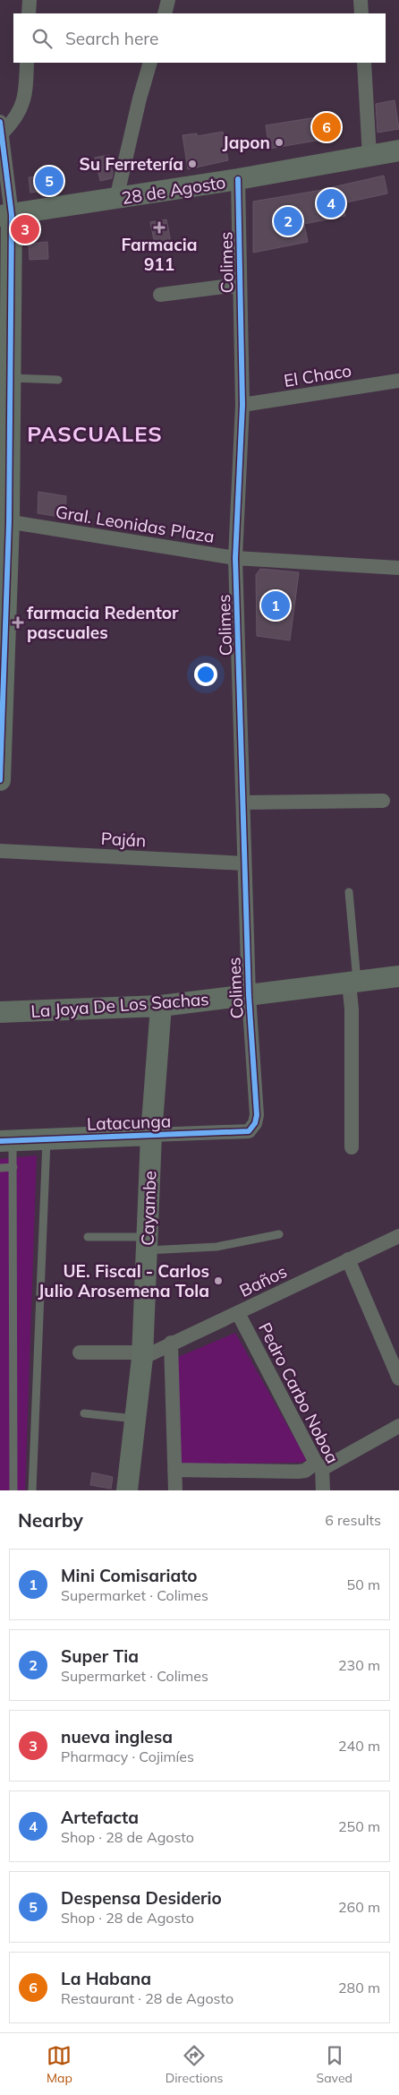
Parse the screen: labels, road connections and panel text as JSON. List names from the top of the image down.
{
  "streets": {
    "street": [
      "28 de Agosto",
      "Colimes",
      "El Chaco",
      "Gral. Leonidas Plaza",
      "Paján",
      "La Joya De Los Sachas",
      "Latacunga",
      "Cayambe",
      "Baños",
      "Pedro Carbo Noboa"
    ]
  },
  "crossings": [
    ["28 de Agosto", "Colimes"],
    ["Colimes", "El Chaco"],
    ["Colimes", "Gral. Leonidas Plaza"],
    ["Colimes", "Paján"],
    ["Colimes", "La Joya De Los Sachas"],
    ["Colimes", "Latacunga"],
    ["La Joya De Los Sachas", "Cayambe"],
    ["Latacunga", "Cayambe"],
    ["Cayambe", "Baños"],
    ["Baños", "Pedro Carbo Noboa"]
  ],
  "districts": ["PASCUALES"],
  "places": {
    "other": ["Japon", "Su Ferretería", "UE. Fiscal - Carlos Julio Arosemena Tola"],
    "health": ["Farmacia 911", "farmacia Redentor pascuales"]
  },
  "page": {
    "search": "Search here",
    "pins": [
      "6",
      "5",
      "4",
      "2",
      "3",
      "1"
    ],
    "heading": ["Nearby", "6 results"],
    "list": [
      {
        "mark": "1",
        "name": "Mini Comisariato",
        "note": "Supermarket · Colimes",
        "value": "50 m"
      },
      {
        "mark": "2",
        "name": "Super Tia",
        "note": "Supermarket · Colimes",
        "value": "230 m"
      },
      {
        "mark": "3",
        "name": "nueva inglesa",
        "note": "Pharmacy · Cojimíes",
        "value": "240 m"
      },
      {
        "mark": "4",
        "name": "Artefacta",
        "note": "Shop · 28 de Agosto",
        "value": "250 m"
      },
      {
        "mark": "5",
        "name": "Despensa Desiderio",
        "note": "Shop · 28 de Agosto",
        "value": "260 m"
      },
      {
        "mark": "6",
        "name": "La Habana",
        "note": "Restaurant · 28 de Agosto",
        "value": "280 m"
      }
    ],
    "nav": ["Map", "Directions", "Saved"]
  }
}
